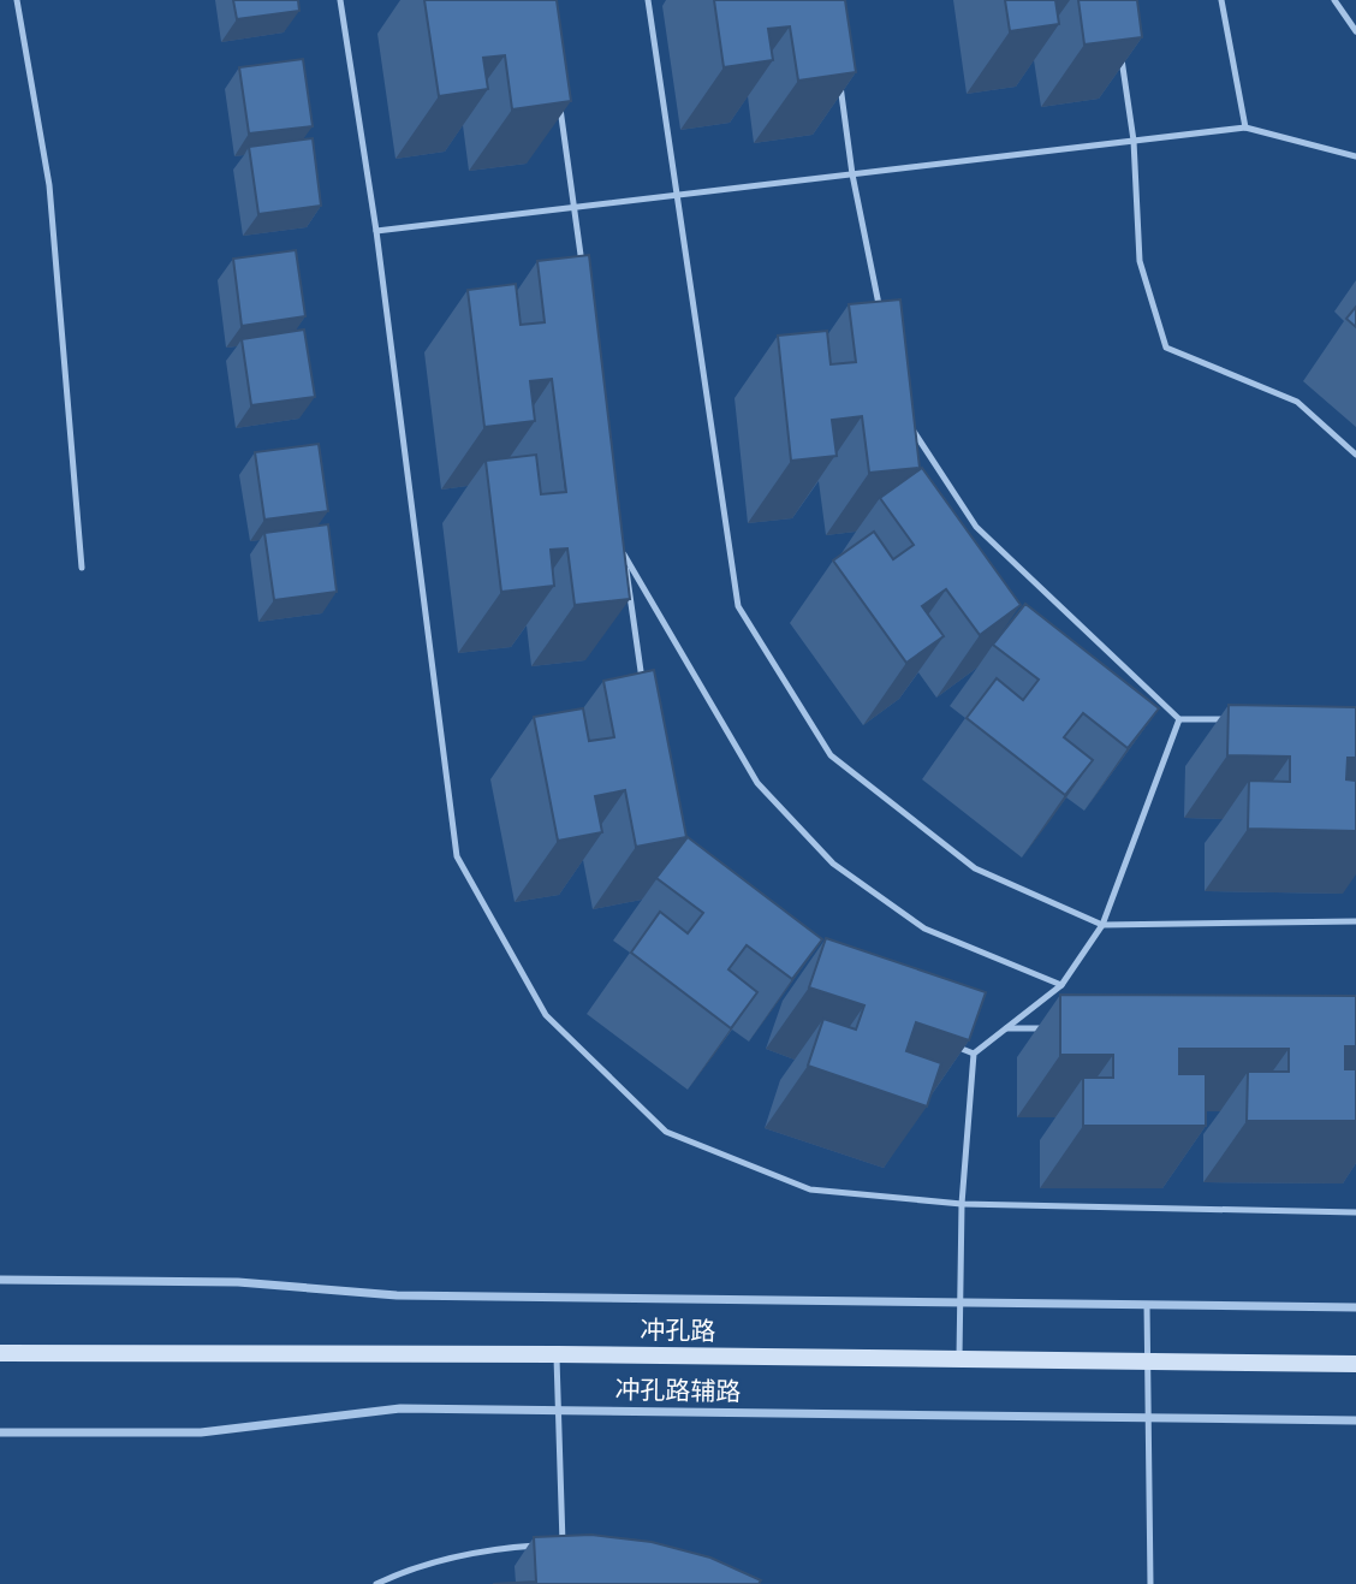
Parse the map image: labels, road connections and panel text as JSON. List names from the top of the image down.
{
  "streets": {
    "main road": ["冲孔路"],
    "street": ["冲孔路辅路"]
  }
}
